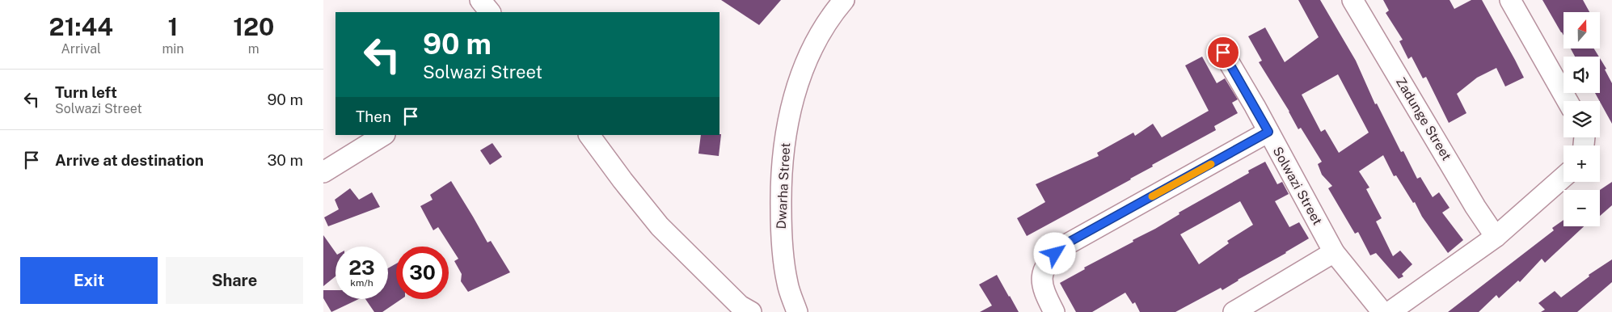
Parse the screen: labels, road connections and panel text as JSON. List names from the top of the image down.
{
  "streets": {
    "street": ["Zadunge Street", "Dwarha Street", "Solwazi Street"]
  },
  "north": "top",
  "page": {
    "eta": [
      "21:44",
      "Arrival",
      "1",
      "min",
      "120",
      "m"
    ],
    "map_buttons": ["+", "−"],
    "turn": ["90 m", "Solwazi Street"],
    "list": [
      {
        "name": "Turn left",
        "note": "Solwazi Street",
        "value": "90 m"
      },
      {
        "name": "Arrive at destination",
        "value": "30 m"
      }
    ],
    "then": "Then",
    "speed": "23 km/h",
    "limit": "30",
    "buttons": ["Exit", "Share"]
  }
}
